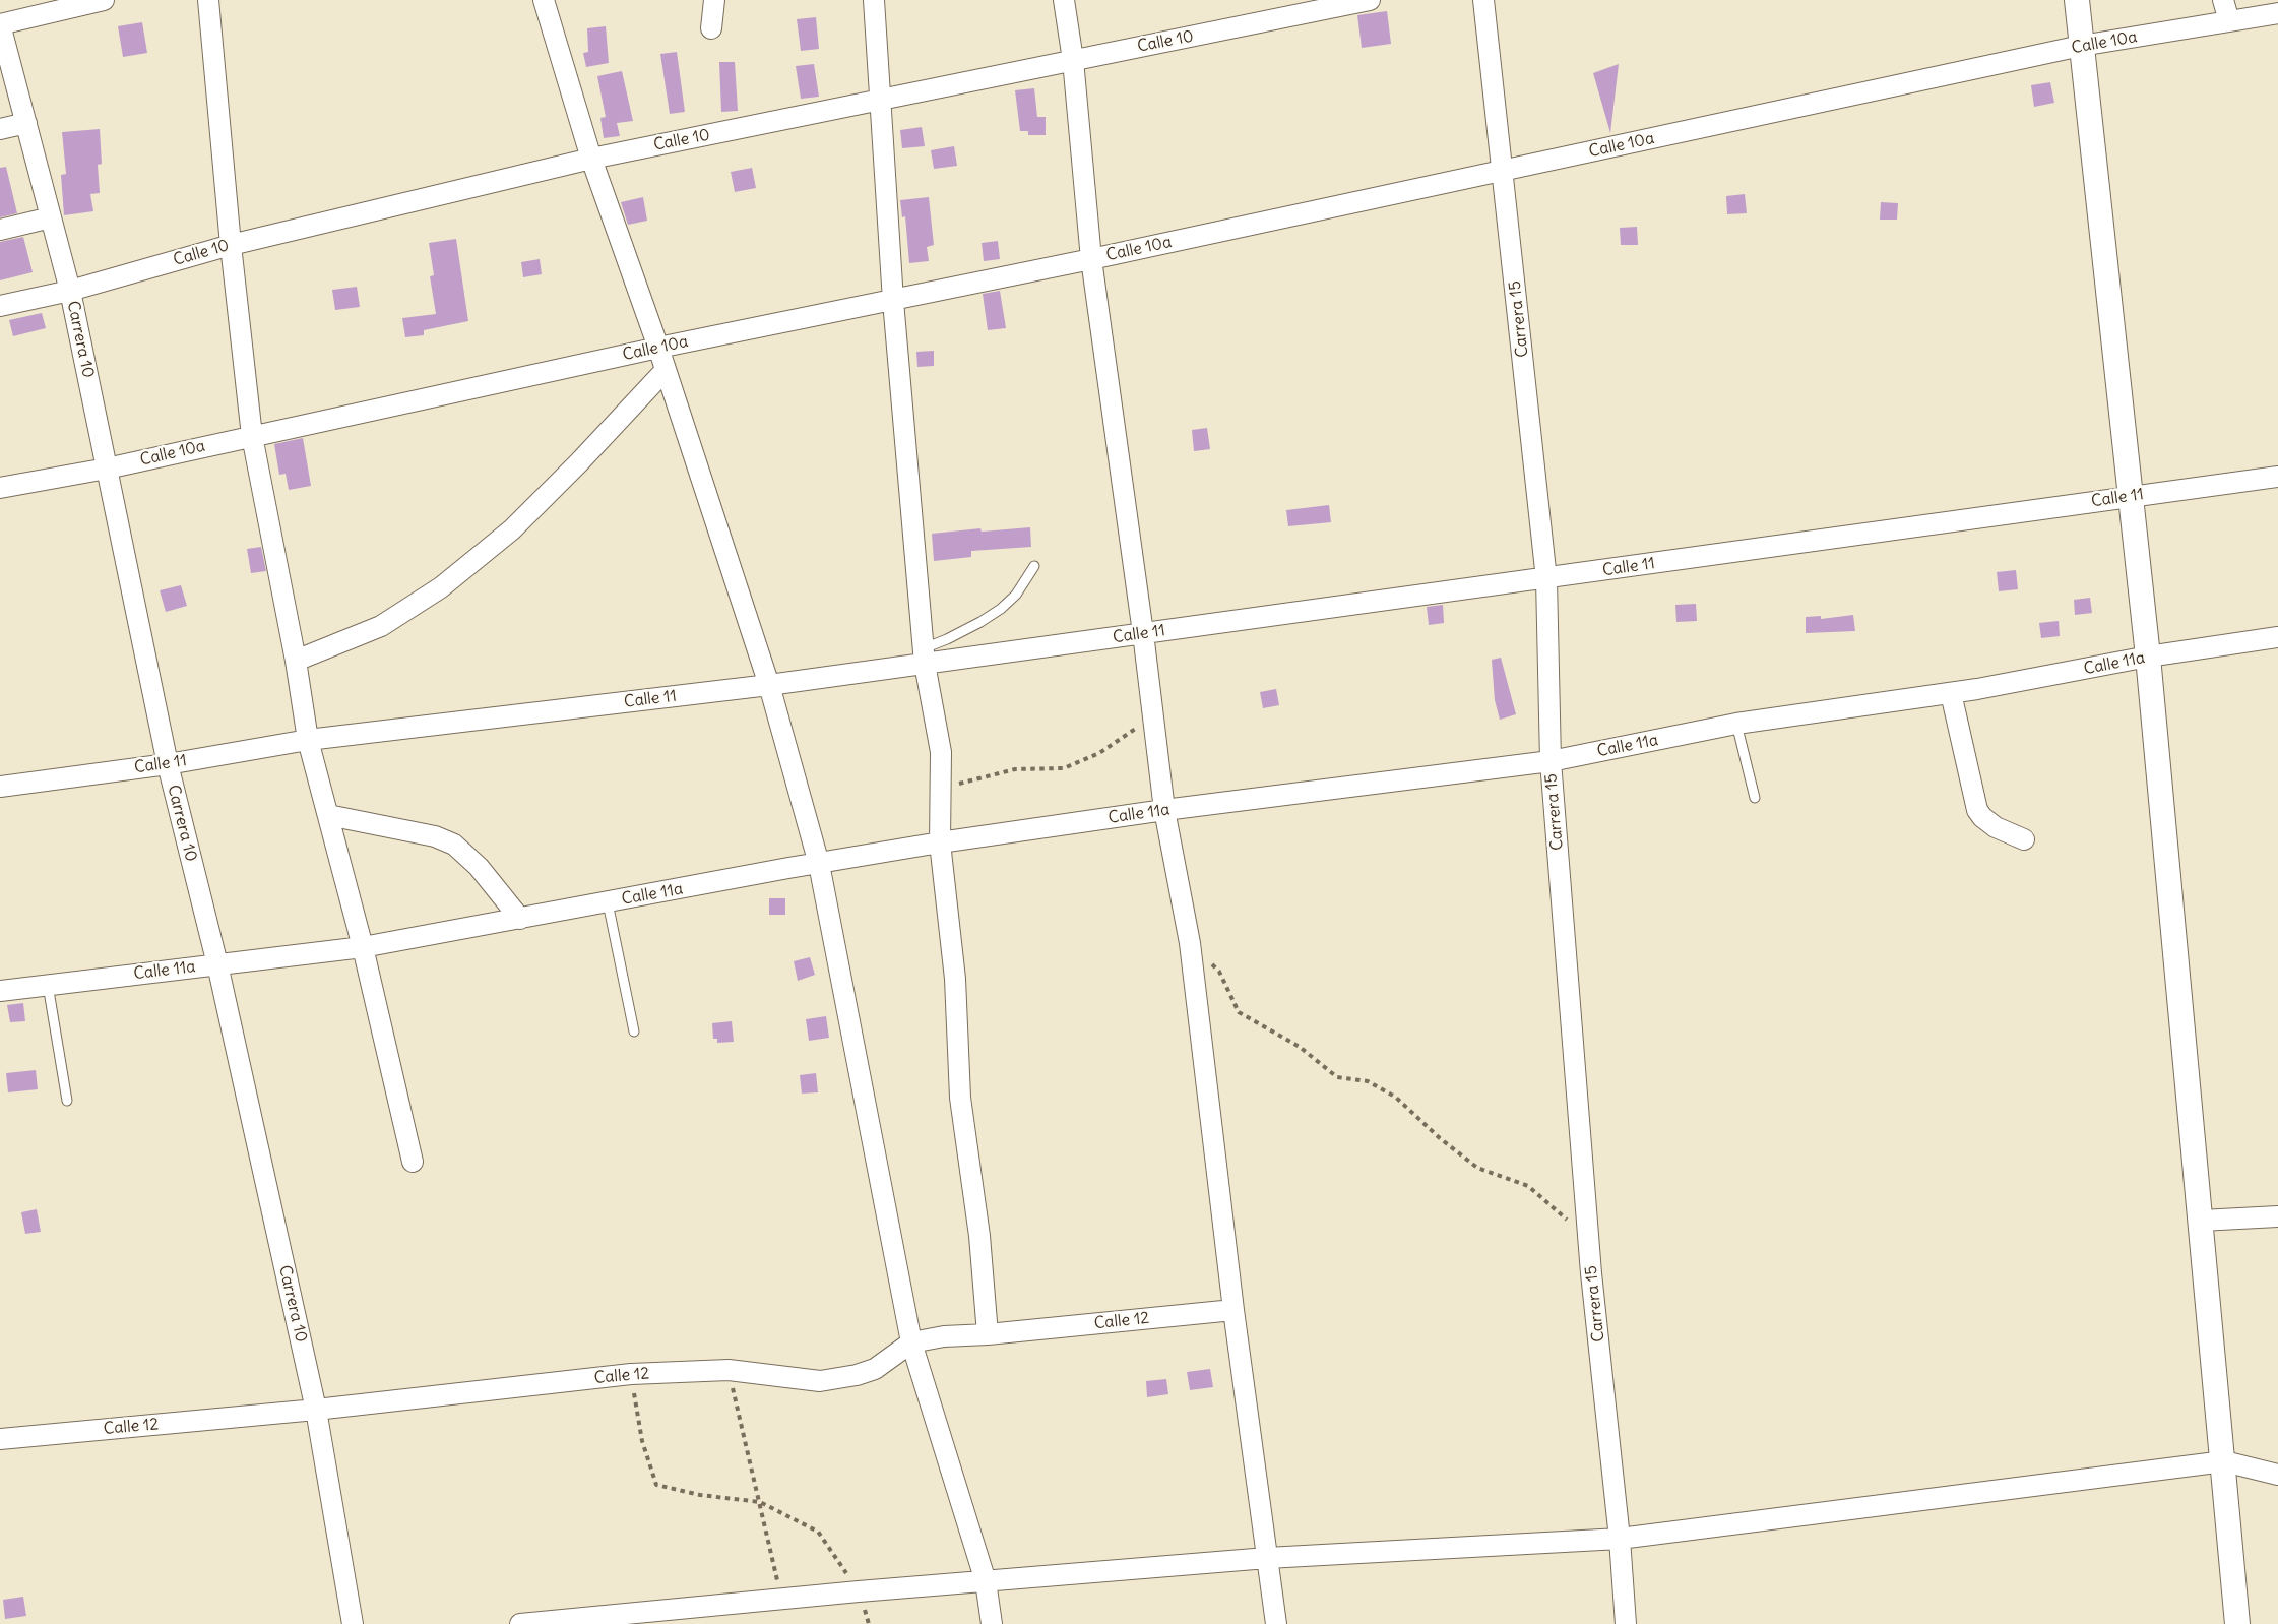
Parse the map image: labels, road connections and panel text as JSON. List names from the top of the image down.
{
  "streets": {
    "street": [
      "Calle 10",
      "Calle 10a",
      "Carrera 15",
      "Carrera 10",
      "Calle 11",
      "Calle 11a",
      "Calle 12"
    ]
  },
  "crossings": [
    ["Calle 10", "Carrera 10"],
    ["Calle 10a", "Carrera 15"],
    ["Calle 10a", "Carrera 10"],
    ["Carrera 15", "Calle 11"],
    ["Carrera 15", "Calle 11a"],
    ["Carrera 10", "Calle 11"],
    ["Carrera 10", "Calle 11a"],
    ["Carrera 10", "Calle 12"]
  ]
}
